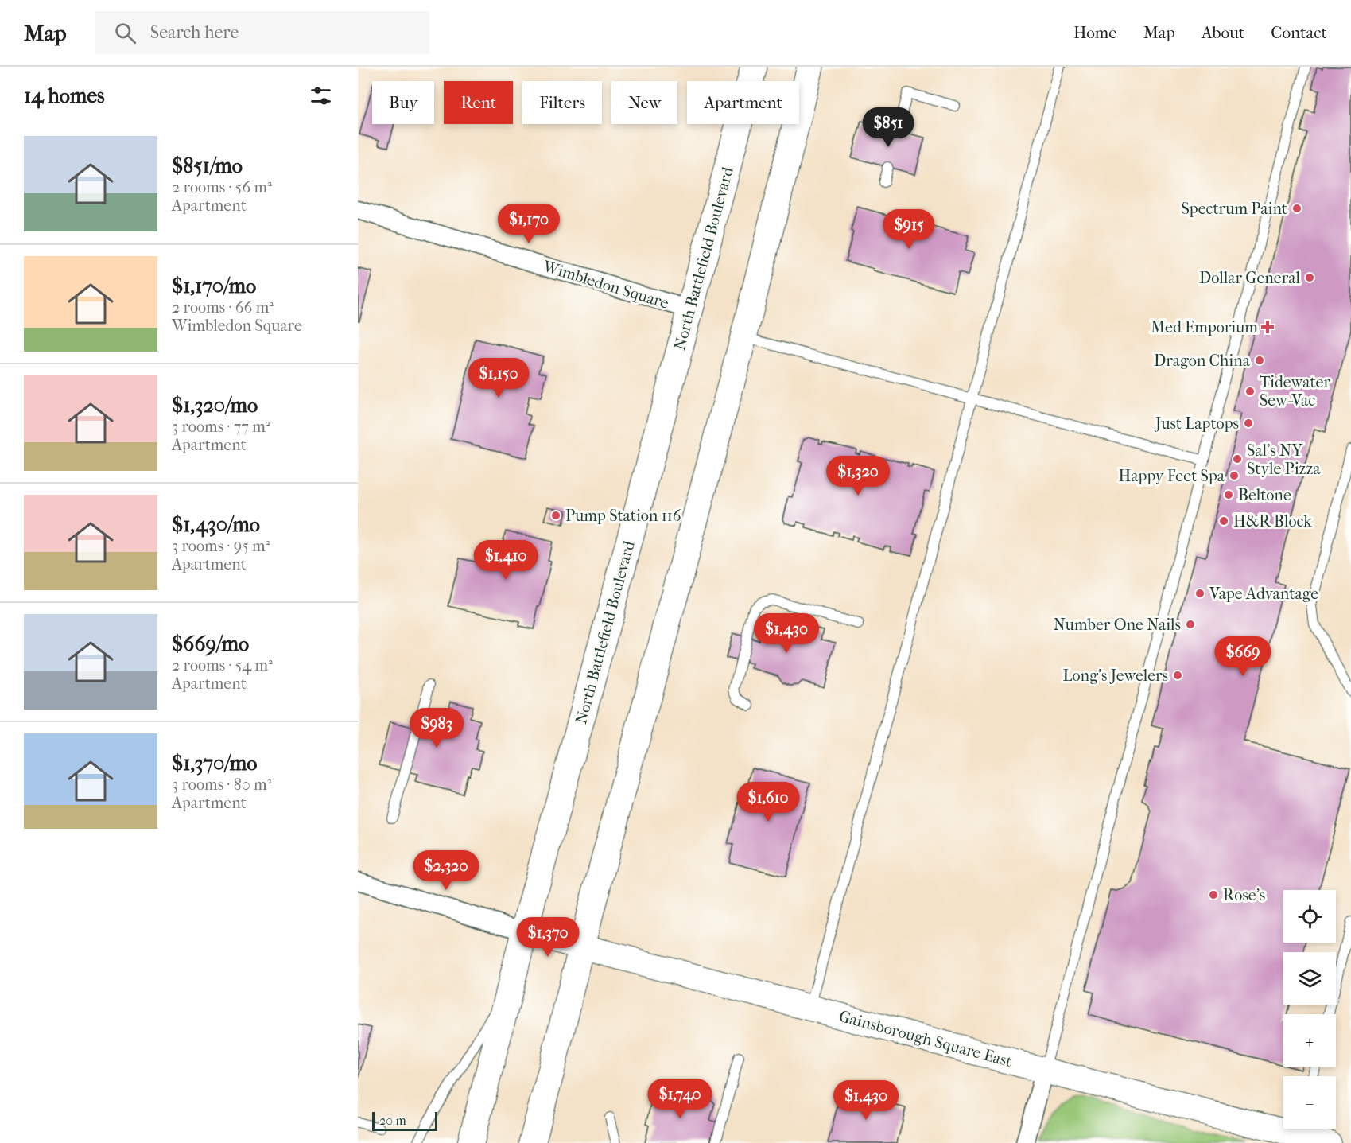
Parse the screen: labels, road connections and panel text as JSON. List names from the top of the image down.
{
  "streets": {
    "main road": ["North Battlefield Boulevard"],
    "street": ["Wimbledon Square", "Gainsborough Square East"]
  },
  "crossings": [
    ["North Battlefield Boulevard", "Wimbledon Square"],
    ["North Battlefield Boulevard", "Gainsborough Square East"]
  ],
  "places": {
    "other": [
      "Spectrum Paint",
      "Dollar General",
      "Dragon China",
      "Tidewater Sew-Vac",
      "Just Laptops",
      "Sal's NY Style Pizza",
      "Happy Feet Spa",
      "Beltone",
      "Pump Station 116",
      "H&R Block",
      "Vape Advantage",
      "Number One Nails",
      "Long's Jewelers",
      "Rose's"
    ],
    "health": ["Med Emporium"]
  },
  "scale_bar": "20 m",
  "page": {
    "header": "Map",
    "search": "Search here",
    "nav": [
      "Home",
      "Map",
      "About",
      "Contact"
    ],
    "heading": "14 homes",
    "chip": [
      "Buy",
      "Rent",
      "Filters",
      "New",
      "Apartment"
    ],
    "price": [
      "$851",
      "$1,170",
      "$915",
      "$1,150",
      "$1,320",
      "$1,410",
      "$1,430",
      "$669",
      "$983",
      "$1,610",
      "$2,320",
      "$1,370",
      "$1,740",
      "$1,430"
    ],
    "list": [
      {
        "name": "$851/mo",
        "note": "2 rooms · 56 m² · Apartment"
      },
      {
        "name": "$1,170/mo",
        "note": "2 rooms · 66 m² · Wimbledon Square"
      },
      {
        "name": "$1,320/mo",
        "note": "3 rooms · 77 m² · Apartment"
      },
      {
        "name": "$1,430/mo",
        "note": "3 rooms · 95 m² · Apartment"
      },
      {
        "name": "$669/mo",
        "note": "2 rooms · 54 m² · Apartment"
      },
      {
        "name": "$1,370/mo",
        "note": "3 rooms · 80 m² · Apartment"
      }
    ],
    "map_buttons": ["+", "−"],
    "scale": "20 m"
  }
}
